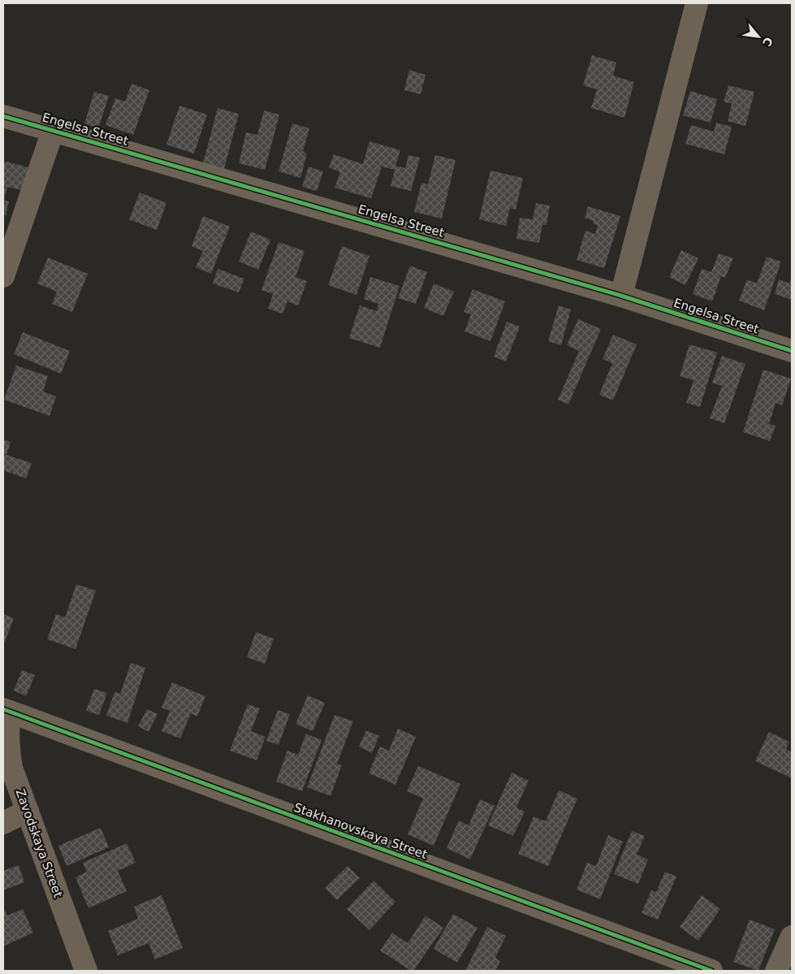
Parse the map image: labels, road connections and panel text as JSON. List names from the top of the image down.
{
  "streets": {
    "street": ["Engelsa Street", "Stakhanovskaya Street", "Zavodskaya Street"]
  },
  "crossings": [
    ["Stakhanovskaya Street", "Zavodskaya Street"]
  ],
  "north": "bottom right"
}
